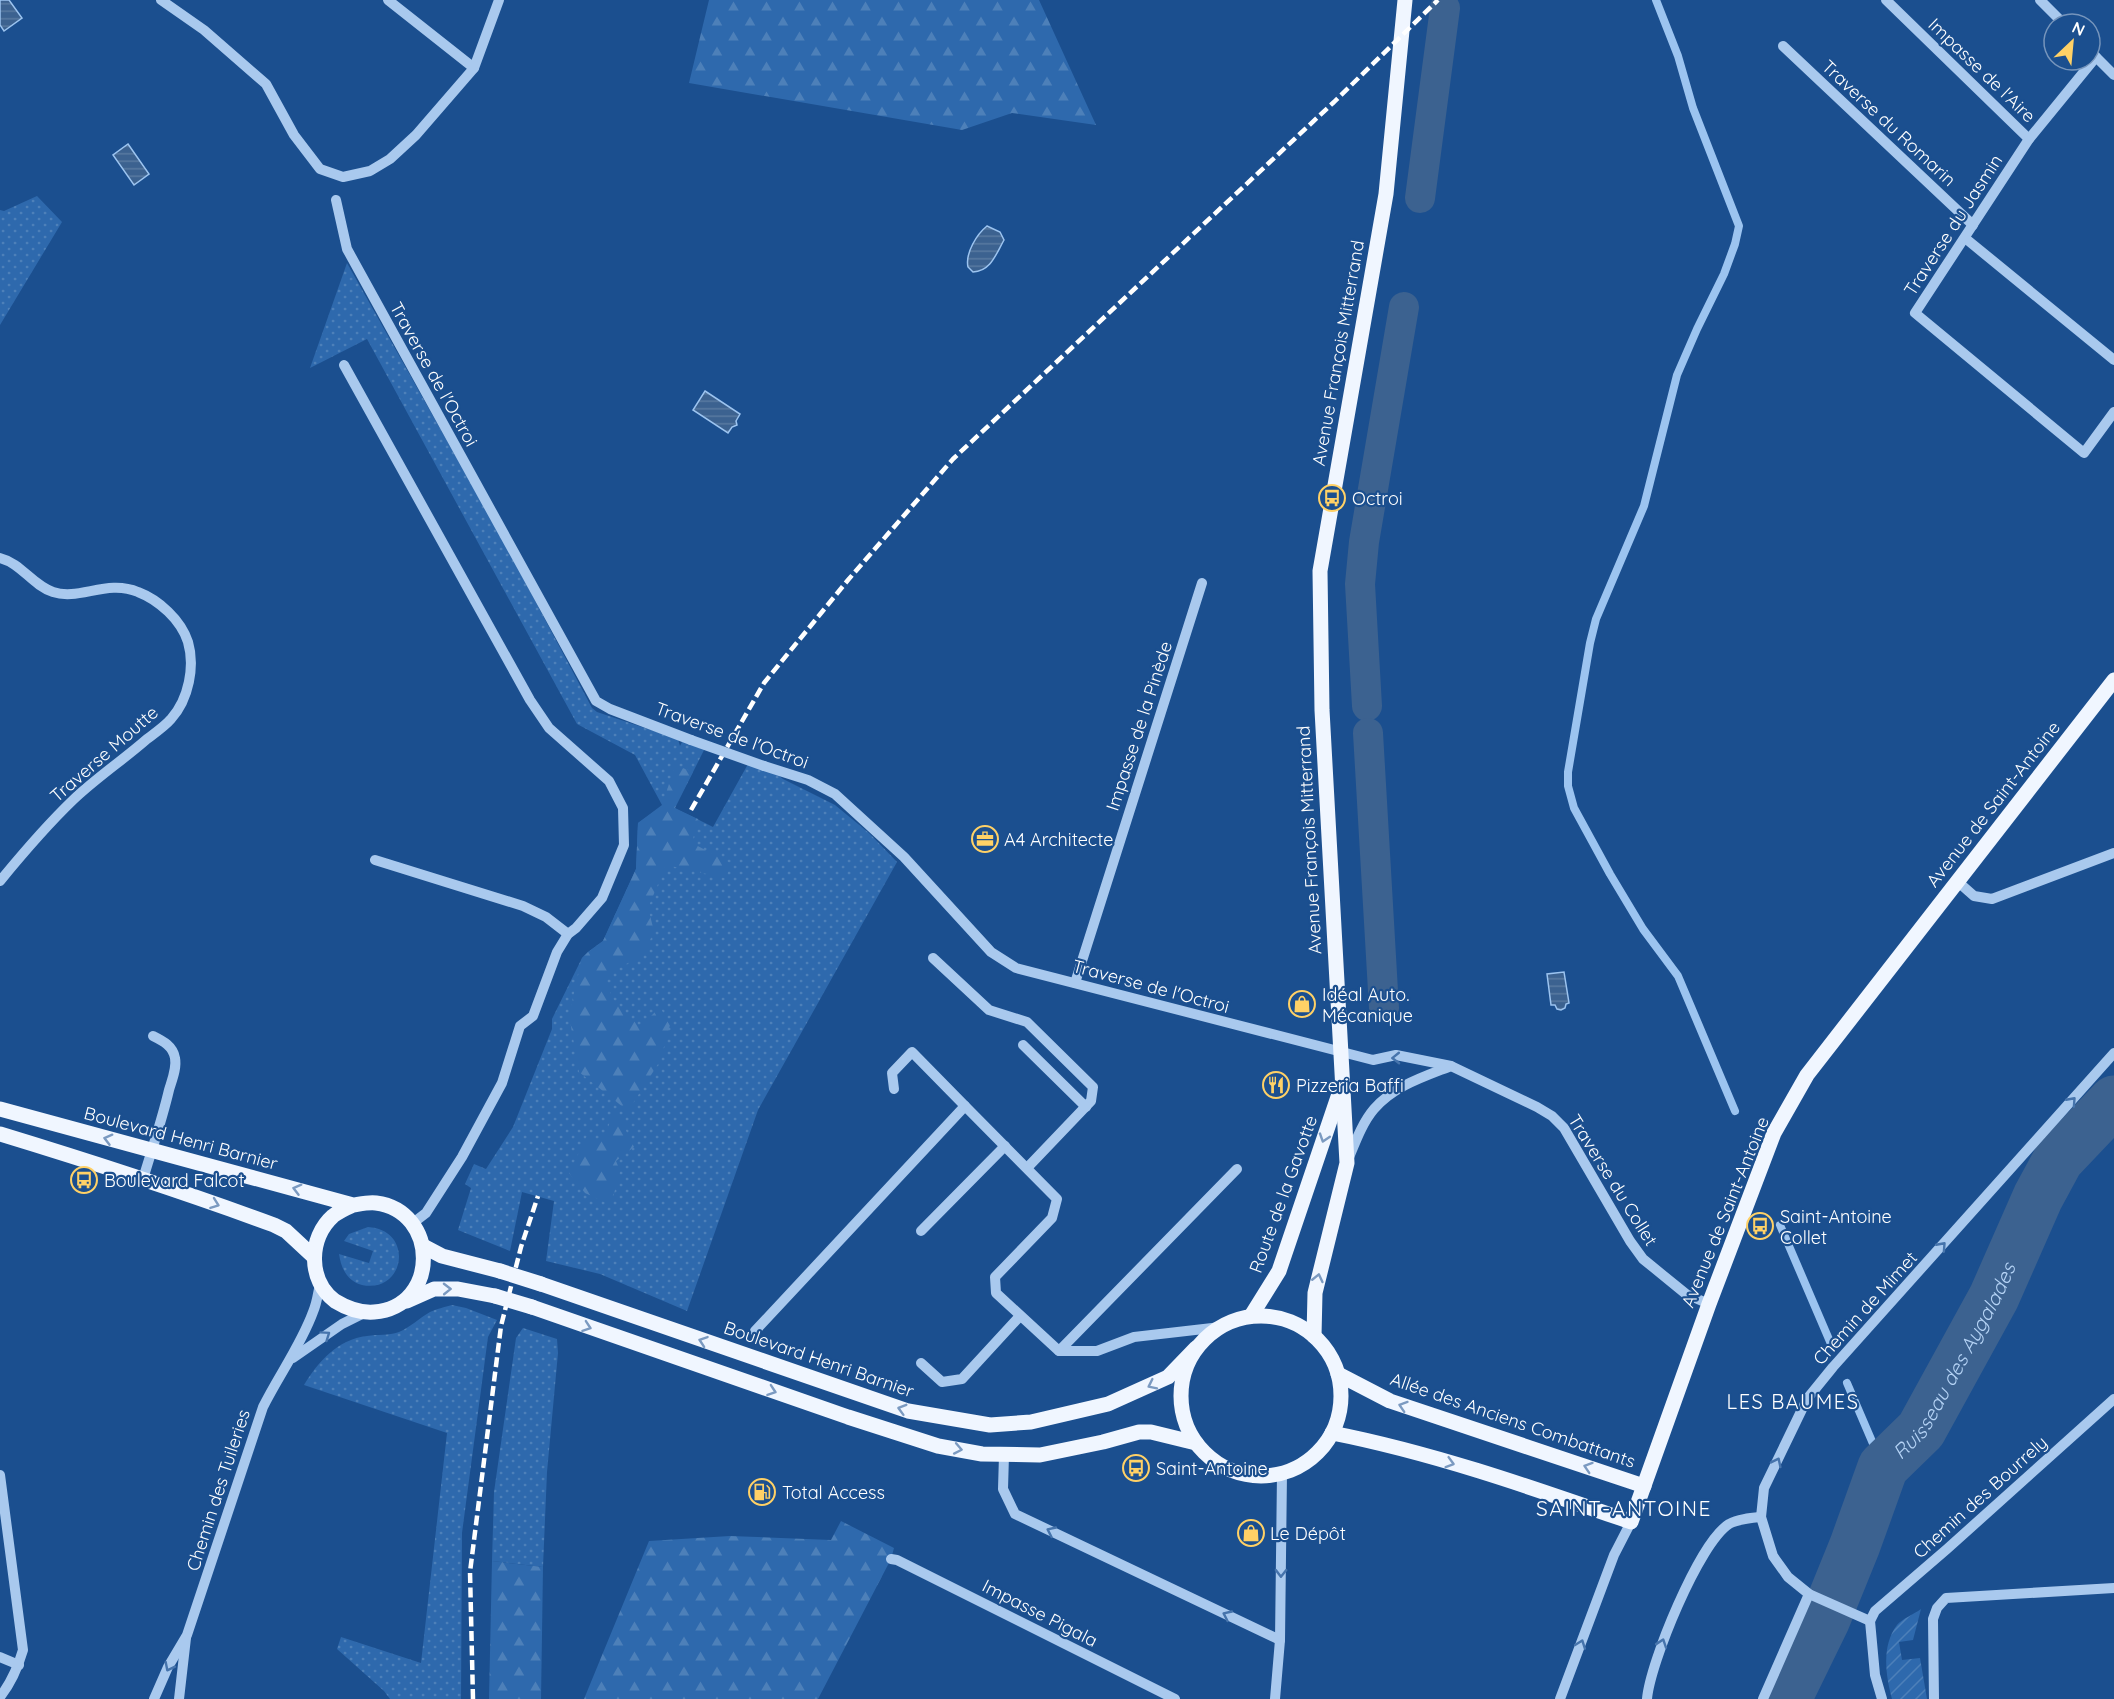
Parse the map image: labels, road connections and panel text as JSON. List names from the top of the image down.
{
  "streets": {
    "main road": [
      "Avenue François Mitterrand",
      "Avenue de Saint-Antoine",
      "Boulevard Henri Barnier",
      "Route de la Gavotte",
      "Allée des Anciens Combattants"
    ],
    "street": [
      "Impasse de l'Aire",
      "Traverse du Romarin",
      "Traverse du Jasmin",
      "Traverse de l'Octroi",
      "Impasse de la Pinède",
      "Traverse Moutte",
      "Traverse du Collet",
      "Chemin de Mimet",
      "Chemin des Tuileries",
      "Chemin des Bourrely",
      "Impasse Pigala"
    ]
  },
  "crossings": [
    ["Impasse de l'Aire", "Traverse du Jasmin"],
    ["Traverse du Romarin", "Traverse du Jasmin"],
    ["Avenue François Mitterrand", "Route de la Gavotte"],
    ["Traverse de l'Octroi", "Impasse de la Pinède"],
    ["Traverse de l'Octroi", "Traverse du Collet"],
    ["Traverse de l'Octroi", "Route de la Gavotte"],
    ["Avenue de Saint-Antoine", "Traverse du Collet"],
    ["Avenue de Saint-Antoine", "Allée des Anciens Combattants"],
    ["Boulevard Henri Barnier", "Route de la Gavotte"],
    ["Boulevard Henri Barnier", "Allée des Anciens Combattants"],
    ["Boulevard Henri Barnier", "Chemin des Tuileries"],
    ["Traverse du Collet", "Route de la Gavotte"],
    ["Route de la Gavotte", "Allée des Anciens Combattants"]
  ],
  "one_way": ["Chemin de Mimet"],
  "districts": ["LES BAUMES", "SAINT-ANTOINE"],
  "water": ["Ruisseau des Aygalades"],
  "places": {
    "bus stop": [
      "Octroi",
      "Boulevard Falcot",
      "Saint-Antoine Collet",
      "Saint-Antoine"
    ],
    "office": ["A4 Architecte"],
    "shop": ["Idéal Auto. Mécanique", "Le Dépôt"],
    "restaurant": ["Pizzeria Baffi"],
    "fuel station": ["Total Access"]
  },
  "north": "top right"
}
